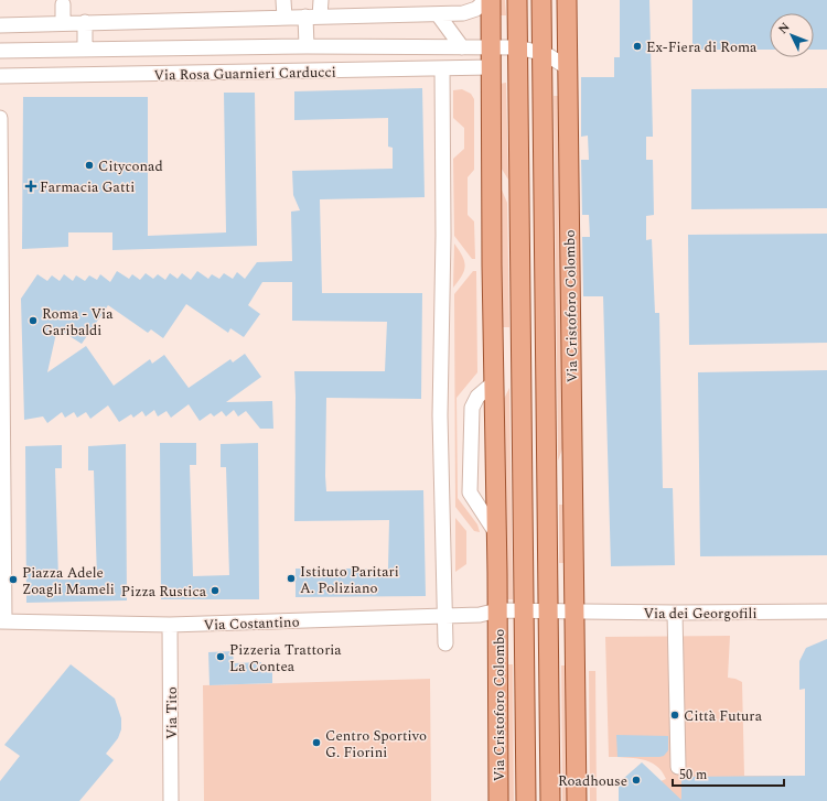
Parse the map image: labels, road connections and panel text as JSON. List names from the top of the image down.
{
  "streets": {
    "main road": ["Via Cristoforo Colombo"],
    "street": [
      "Via Rosa Guarnieri Carducci",
      "Via dei Georgofili",
      "Via Costantino",
      "Via Tito"
    ]
  },
  "crossings": [
    ["Via Rosa Guarnieri Carducci", "Via Cristoforo Colombo"],
    ["Via Cristoforo Colombo", "Via dei Georgofili"],
    ["Via Cristoforo Colombo", "Via Costantino"],
    ["Via Costantino", "Via Tito"]
  ],
  "places": {
    "other": [
      "Ex-Fiera di Roma",
      "Cityconad",
      "Roma - Via Garibaldi",
      "Istituto Paritari A. Poliziano",
      "Piazza Adele Zoagli Mameli",
      "Pizza Rustica",
      "Pizzeria Trattoria La Contea",
      "Città Futura",
      "Centro Sportivo G. Fiorini",
      "Roadhouse"
    ],
    "health": ["Farmacia Gatti"]
  },
  "scale_bar": "50 m",
  "north": "top left"
}
